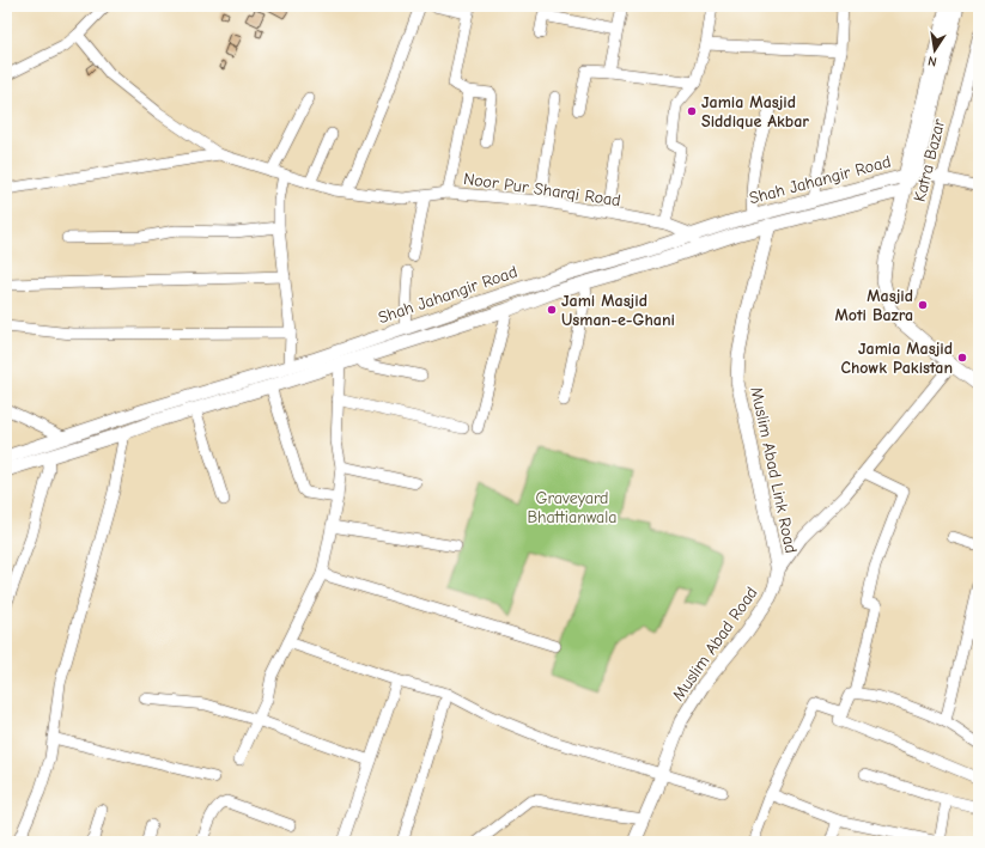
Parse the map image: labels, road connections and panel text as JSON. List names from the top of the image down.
{
  "streets": {
    "street": [
      "Katra Bazar",
      "Shah Jahangir Road",
      "Noor Pur Sharqi Road",
      "Muslim Abad Link Road",
      "Muslim Abad Road"
    ]
  },
  "crossings": [
    ["Shah Jahangir Road", "Noor Pur Sharqi Road"],
    ["Shah Jahangir Road", "Muslim Abad Link Road"],
    ["Muslim Abad Link Road", "Muslim Abad Road"]
  ],
  "parks": ["Graveyard Bhattianwala"],
  "places": [
    "Jamia Masjid Siddique Akbar",
    "Masjid Moti Bazra",
    "Jami Masjid Usman-e-Ghani",
    "Jamia Masjid Chowk Pakistan"
  ],
  "north": "bottom"
}
